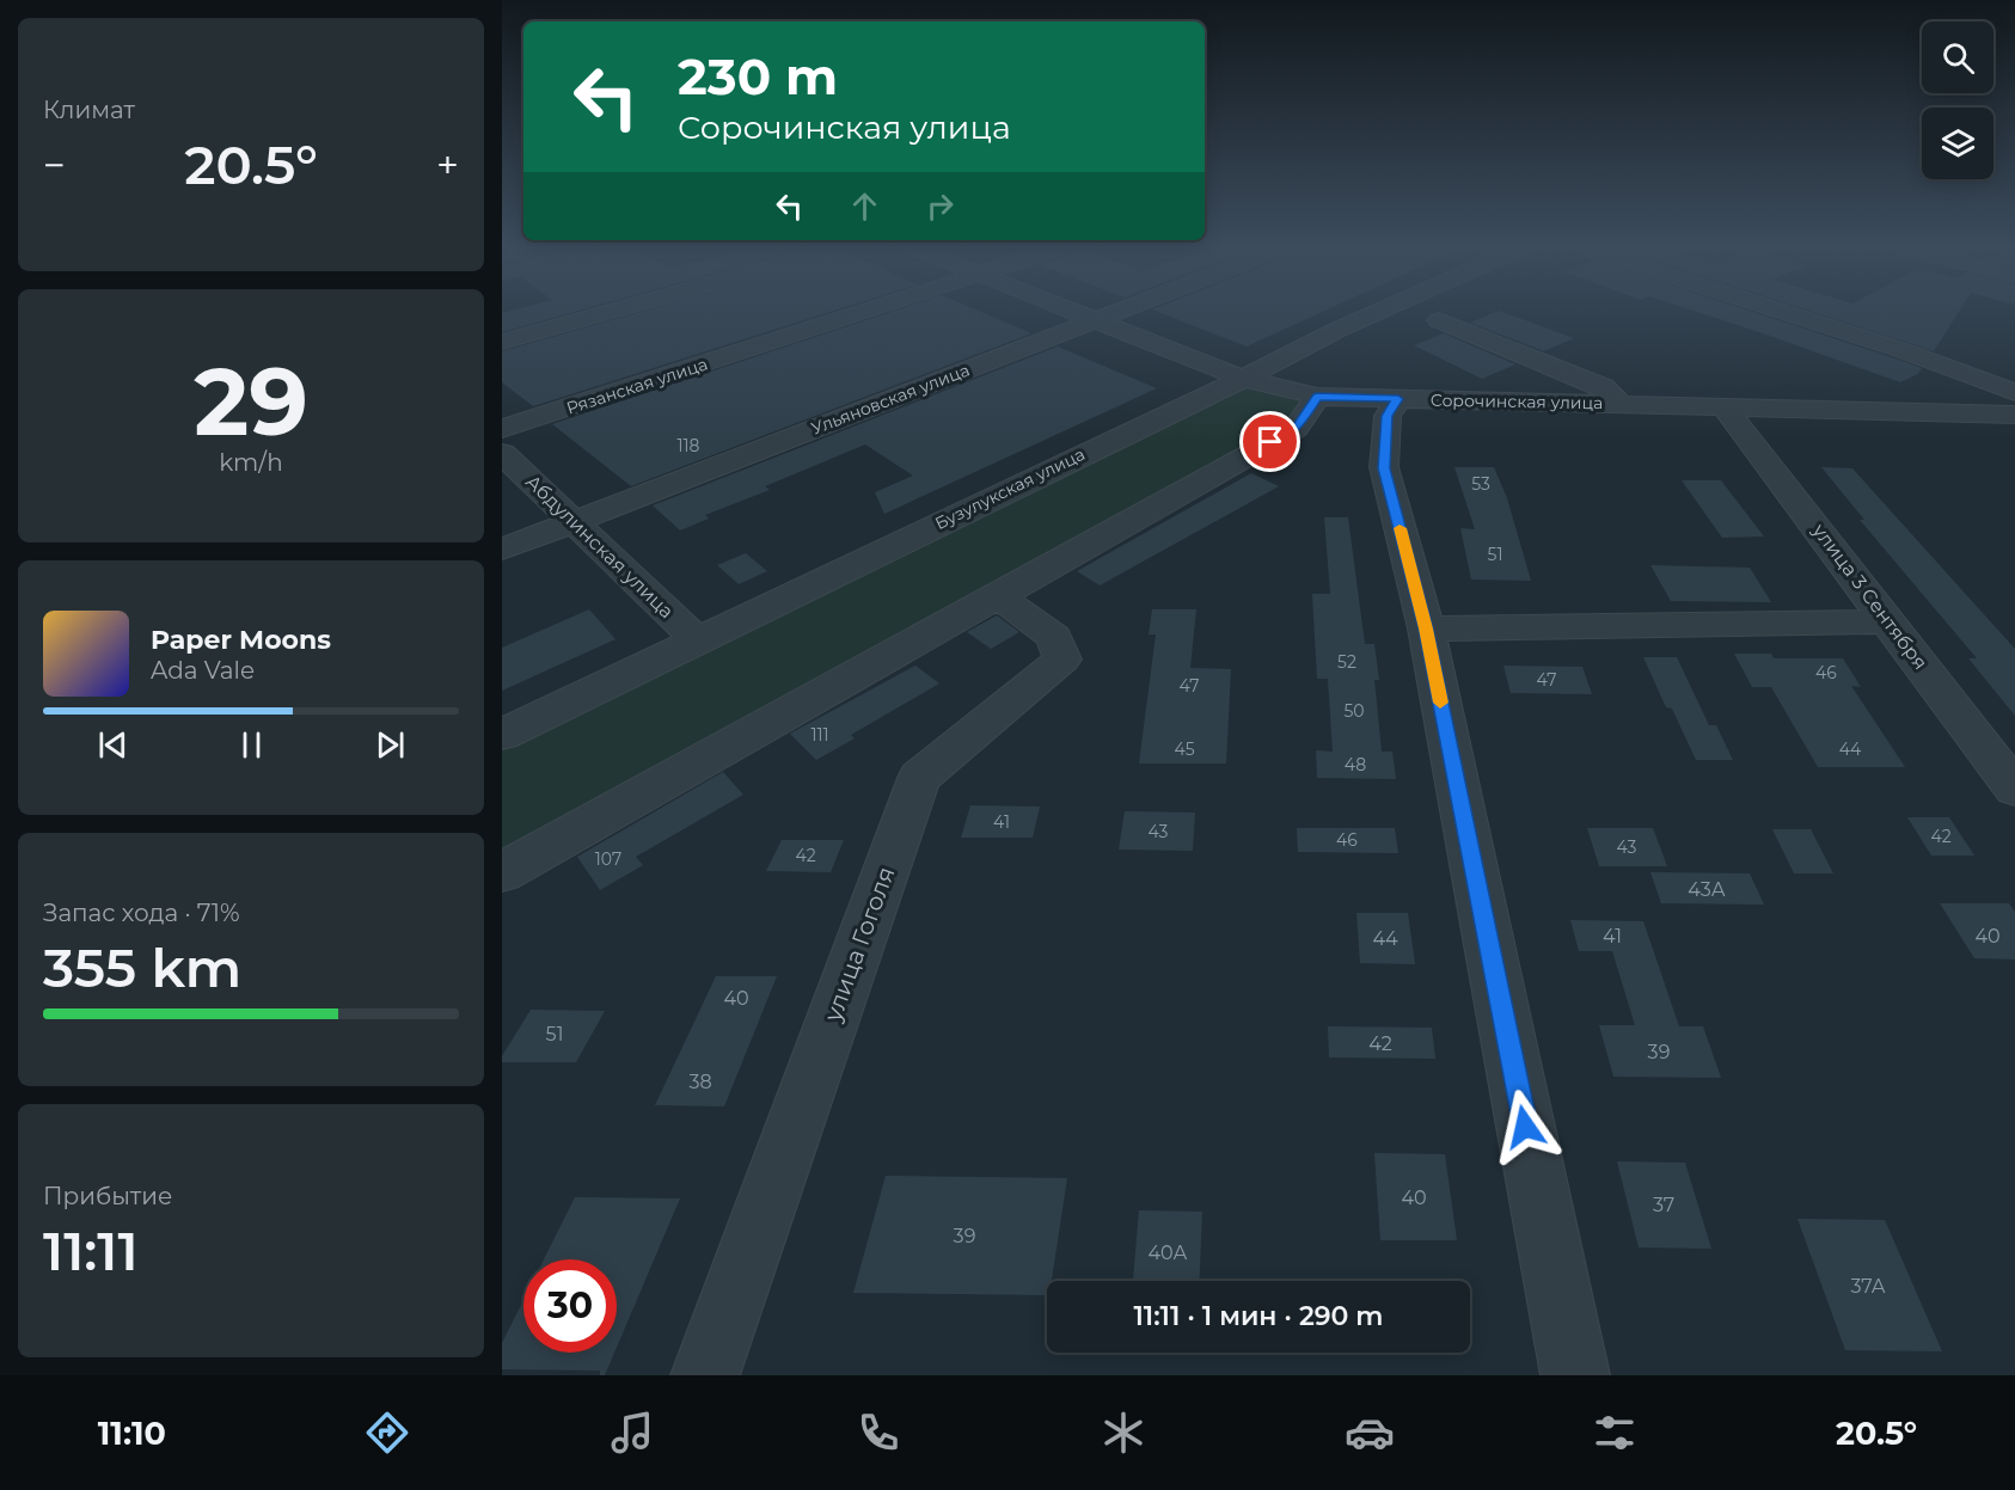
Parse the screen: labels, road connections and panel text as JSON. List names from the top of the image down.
{
  "streets": {
    "street": [
      "Рязанская улица",
      "Ульяновская улица",
      "Сорочинская улица",
      "Бузулукская улица",
      "Абдулинская улица",
      "улица 3 Сентября",
      "улица Гоголя"
    ]
  },
  "crossings": [
    ["Ульяновская улица", "Сорочинская улица"],
    ["Ульяновская улица", "Абдулинская улица"],
    ["Сорочинская улица", "Бузулукская улица"],
    ["Сорочинская улица", "улица 3 Сентября"],
    ["Бузулукская улица", "Абдулинская улица"]
  ],
  "house_numbers": [
    "118",
    "53",
    "51",
    "52",
    "46",
    "47",
    "47",
    "50",
    "111",
    "45",
    "44",
    "48",
    "41",
    "43",
    "42",
    "46",
    "43",
    "42",
    "107",
    "43А",
    "41",
    "40",
    "44",
    "40",
    "51",
    "42",
    "39",
    "38",
    "40",
    "37",
    "39",
    "40А",
    "37А"
  ],
  "page": {
    "tile": [
      "Климат",
      ["29", "km/h"],
      ["Запас хода · 71%", "355 km"],
      ["Прибытие", "11:11"]
    ],
    "turn": ["230 m", "Сорочинская улица"],
    "heat": ["−", "20.5°", "+"],
    "song": ["Paper Moons", "Ada Vale"],
    "limit": "30",
    "trip": "11:11 · 1 мин · 290 m",
    "tabs": ["11:10", "20.5°"]
  }
}
